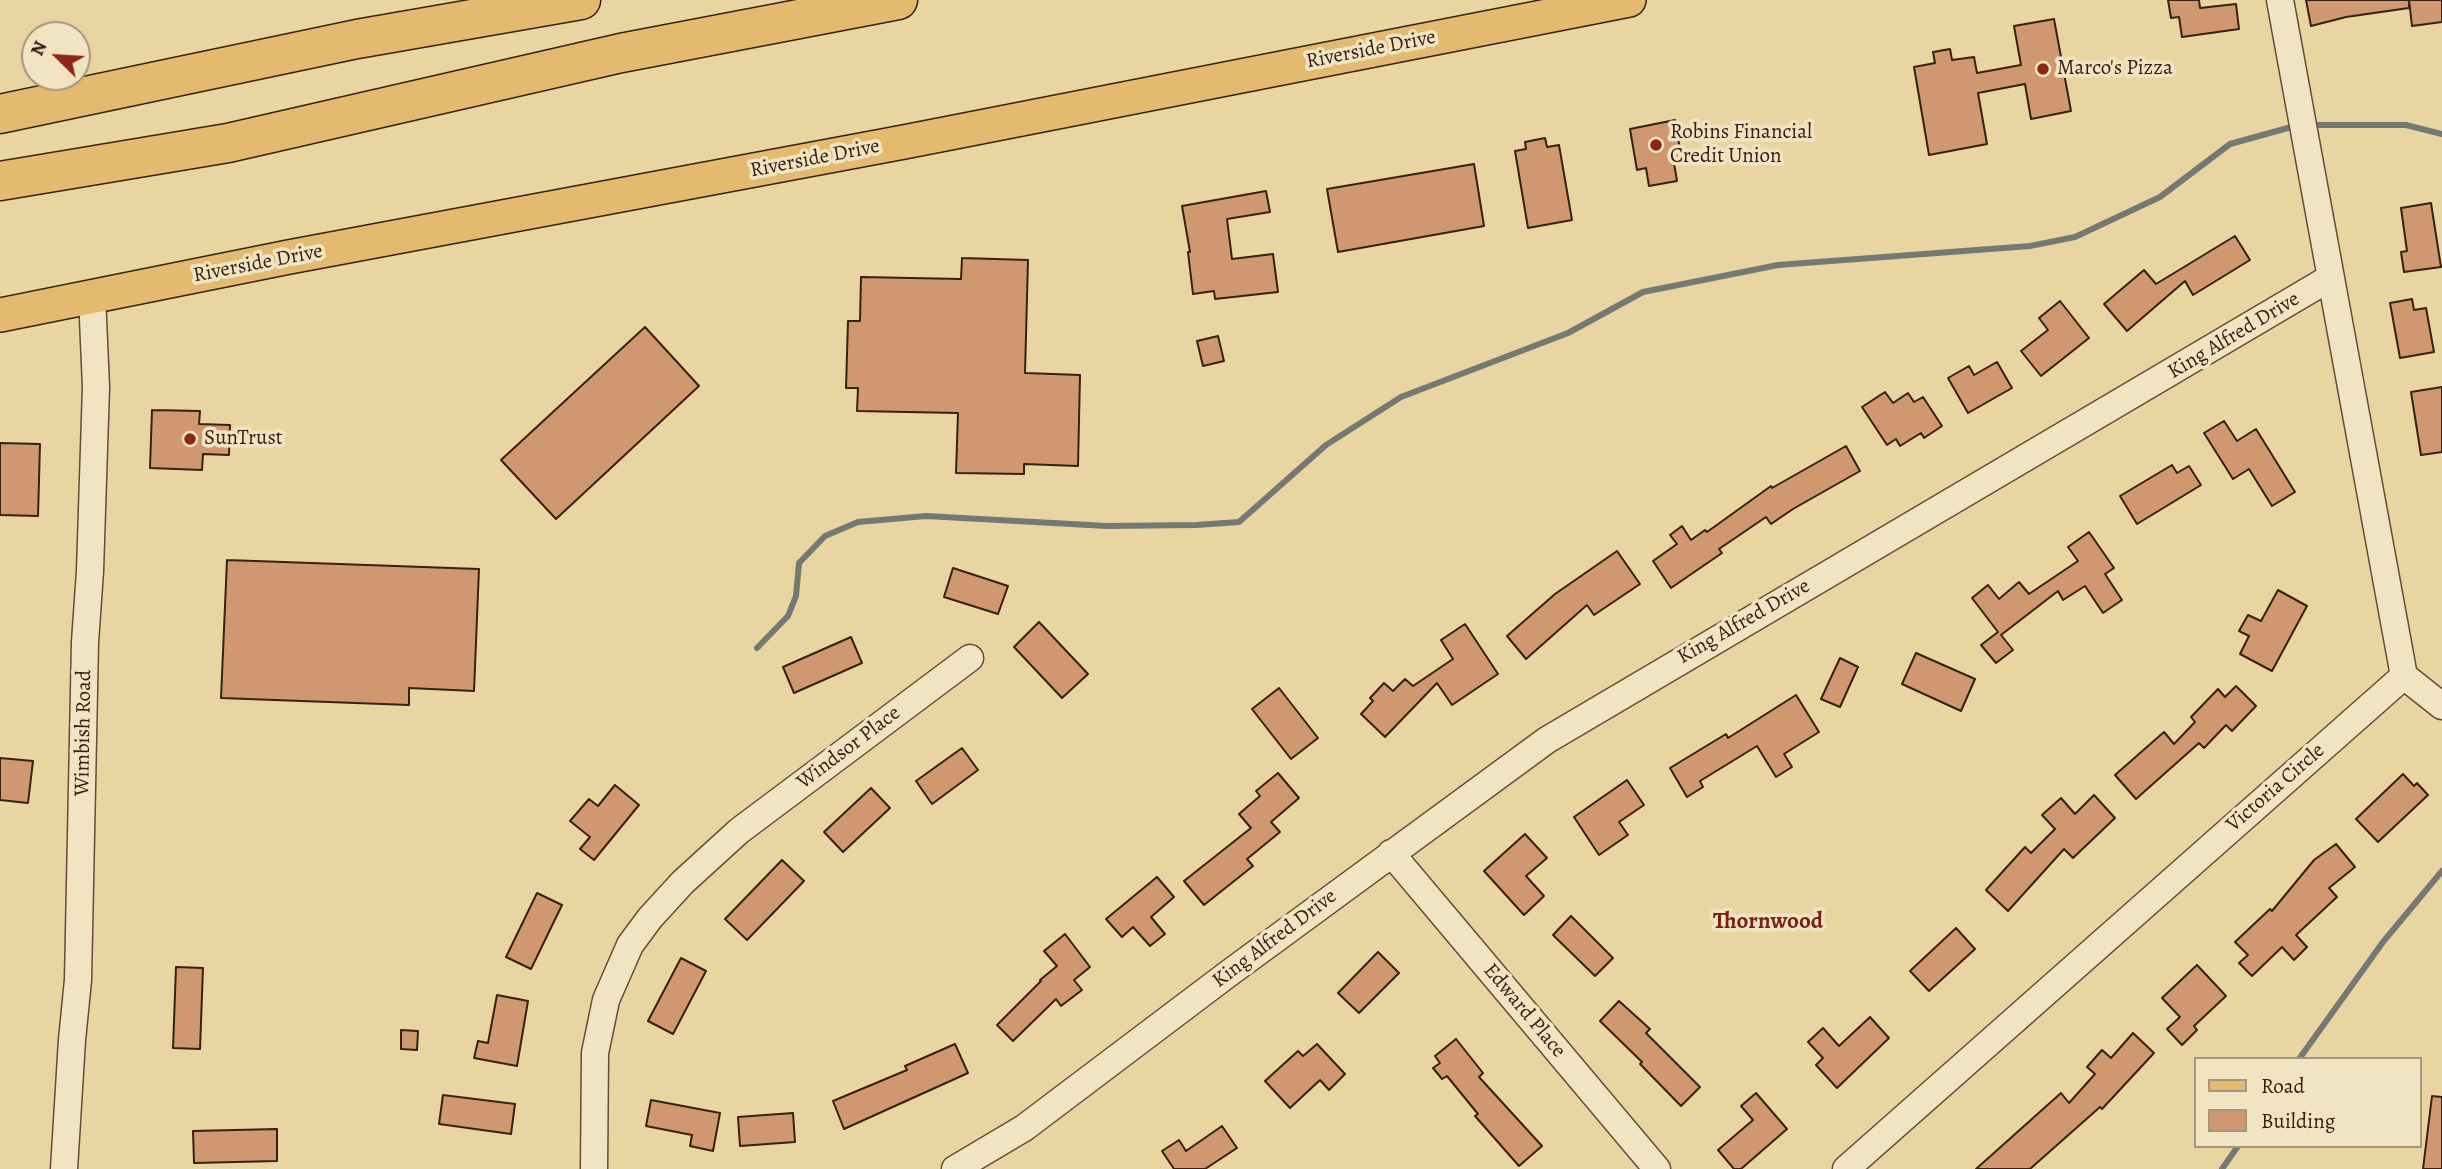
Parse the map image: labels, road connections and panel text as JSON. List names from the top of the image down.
{
  "streets": {
    "main road": ["Riverside Drive"],
    "street": [
      "King Alfred Drive",
      "Wimbish Road",
      "Windsor Place",
      "Victoria Circle",
      "Edward Place"
    ]
  },
  "crossings": [
    ["Riverside Drive", "Wimbish Road"],
    ["King Alfred Drive", "Edward Place"]
  ],
  "districts": ["Thornwood"],
  "places": ["Marco's Pizza", "Robins Financial Credit Union", "SunTrust"],
  "legend": ["Road", "Building"],
  "north": "top left"
}
